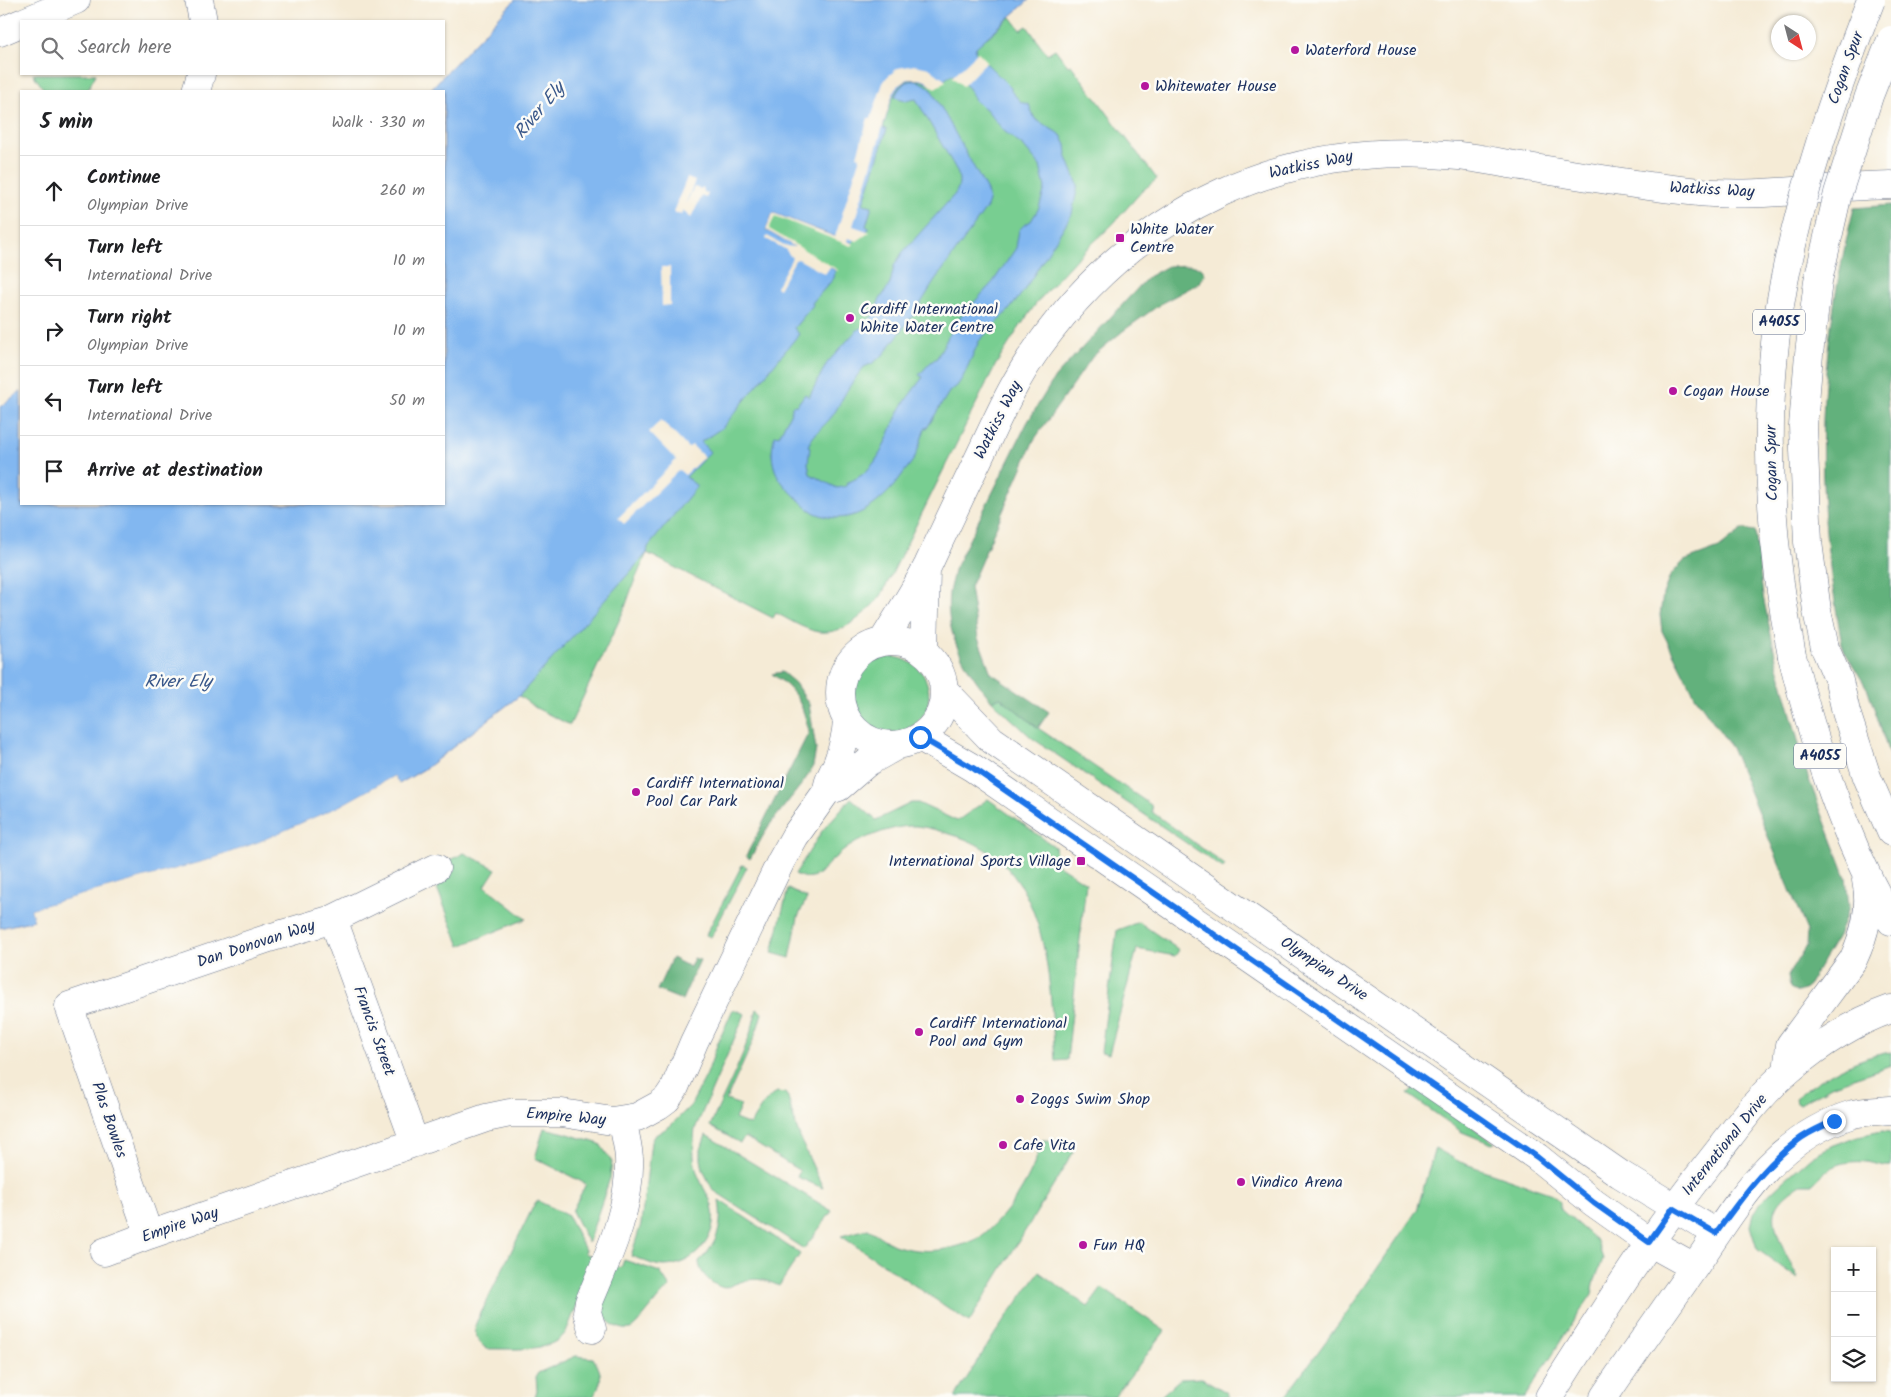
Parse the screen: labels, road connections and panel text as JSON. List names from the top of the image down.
{
  "streets": {
    "street": [
      "Cogan Spur",
      "Watkiss Way",
      "A4055",
      "Dan Donovan Way",
      "Olympian Drive",
      "Francis Street",
      "Empire Way",
      "Plas Bowles",
      "International Drive"
    ]
  },
  "crossings": [
    ["Watkiss Way", "Olympian Drive"],
    ["Watkiss Way", "Empire Way"],
    ["Dan Donovan Way", "Francis Street"],
    ["Dan Donovan Way", "Plas Bowles"],
    ["Olympian Drive", "Empire Way"],
    ["Olympian Drive", "International Drive"],
    ["Francis Street", "Empire Way"],
    ["Empire Way", "Plas Bowles"]
  ],
  "water": ["River Ely"],
  "places": {
    "other": [
      "Waterford House",
      "Whitewater House",
      "Cardiff International White Water Centre",
      "Cogan House",
      "Cardiff International Pool Car Park",
      "Cardiff International Pool and Gym",
      "Zoggs Swim Shop",
      "Cafe Vita",
      "Vindico Arena",
      "Fun HQ"
    ],
    "transit": ["White Water Centre", "International Sports Village"]
  },
  "north": "bottom right",
  "page": {
    "search": "Search here",
    "heading": ["5 min", "Walk · 330 m"],
    "list": [
      ["Continue", "Olympian Drive", "260 m"],
      ["Turn left", "International Drive", "10 m"],
      ["Turn right", "Olympian Drive", "10 m"],
      ["Turn left", "International Drive", "50 m"],
      "Arrive at destination"
    ],
    "map_buttons": ["+", "−"]
  }
}
